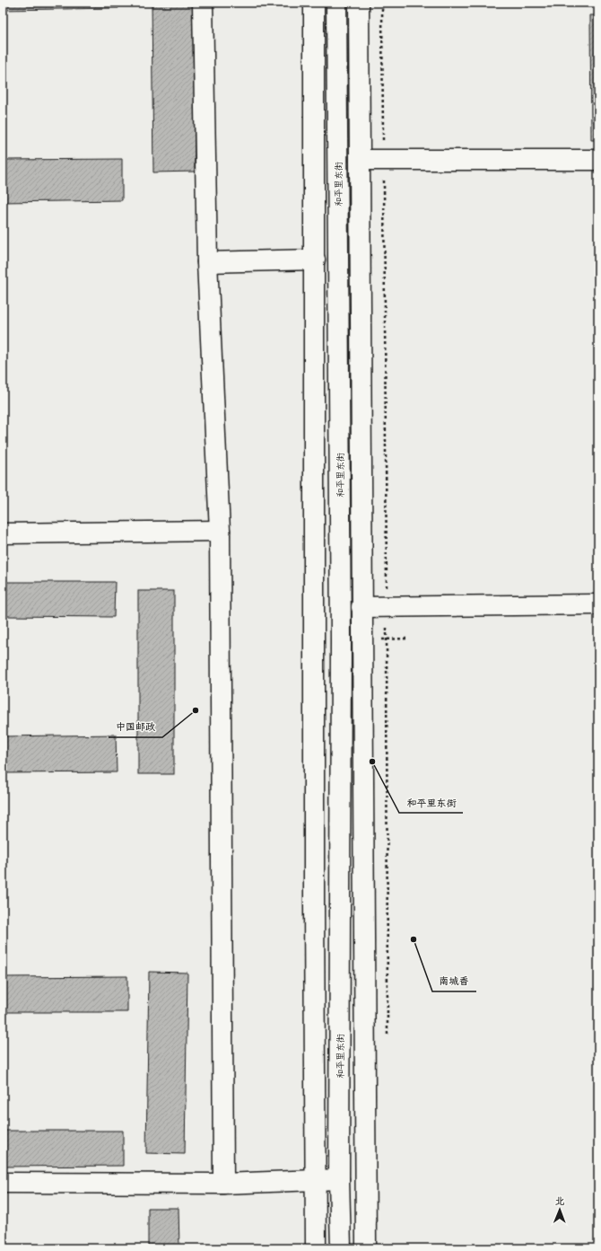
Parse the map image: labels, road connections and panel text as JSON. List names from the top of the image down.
{
  "streets": {
    "street": ["和平里东街"]
  },
  "places": ["中国邮政", "和平里东街", "南城香"],
  "north": "top"
}
